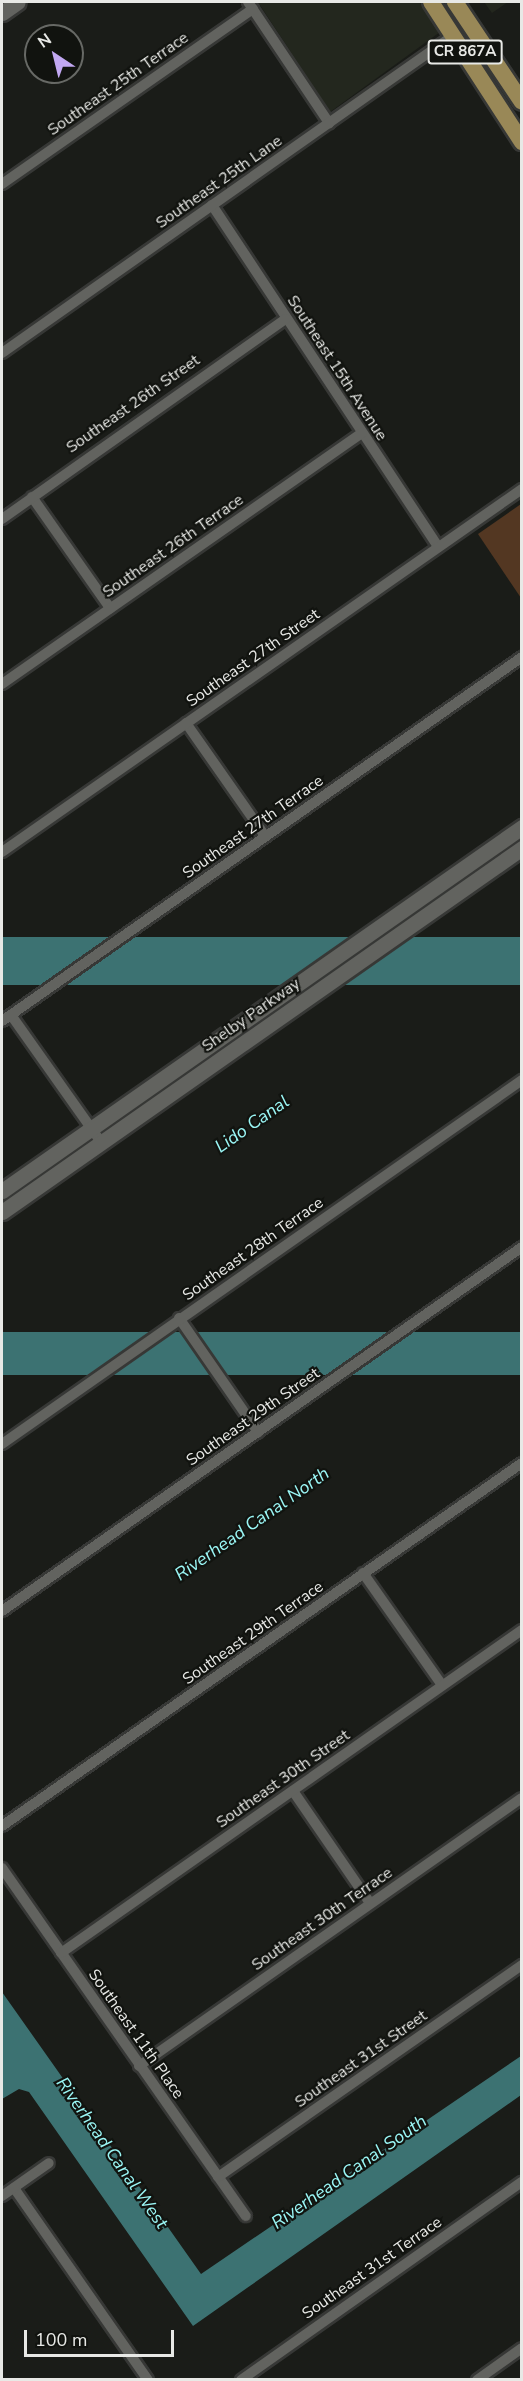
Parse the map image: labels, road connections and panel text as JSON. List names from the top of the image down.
{
  "streets": {
    "main road": ["CR 867A"],
    "street": [
      "Southeast 25th Terrace",
      "Southeast 25th Lane",
      "Southeast 15th Avenue",
      "Southeast 26th Street",
      "Southeast 26th Terrace",
      "Southeast 27th Street",
      "Southeast 27th Terrace",
      "Shelby Parkway",
      "Southeast 28th Terrace",
      "Southeast 29th Street",
      "Southeast 29th Terrace",
      "Southeast 30th Street",
      "Southeast 30th Terrace",
      "Southeast 11th Place",
      "Southeast 31st Street",
      "Southeast 31st Terrace"
    ]
  },
  "crossings": [
    ["CR 867A", "Southeast 25th Lane"],
    ["Southeast 25th Lane", "Southeast 15th Avenue"],
    ["Southeast 15th Avenue", "Southeast 26th Street"],
    ["Southeast 15th Avenue", "Southeast 26th Terrace"],
    ["Southeast 15th Avenue", "Southeast 27th Street"],
    ["Southeast 30th Street", "Southeast 11th Place"],
    ["Southeast 30th Terrace", "Southeast 11th Place"],
    ["Southeast 11th Place", "Southeast 31st Street"]
  ],
  "water": [
    "Lido Canal",
    "Riverhead Canal North",
    "Riverhead Canal West",
    "Riverhead Canal South"
  ],
  "scale_bar": "100 m",
  "north": "top left"
}
